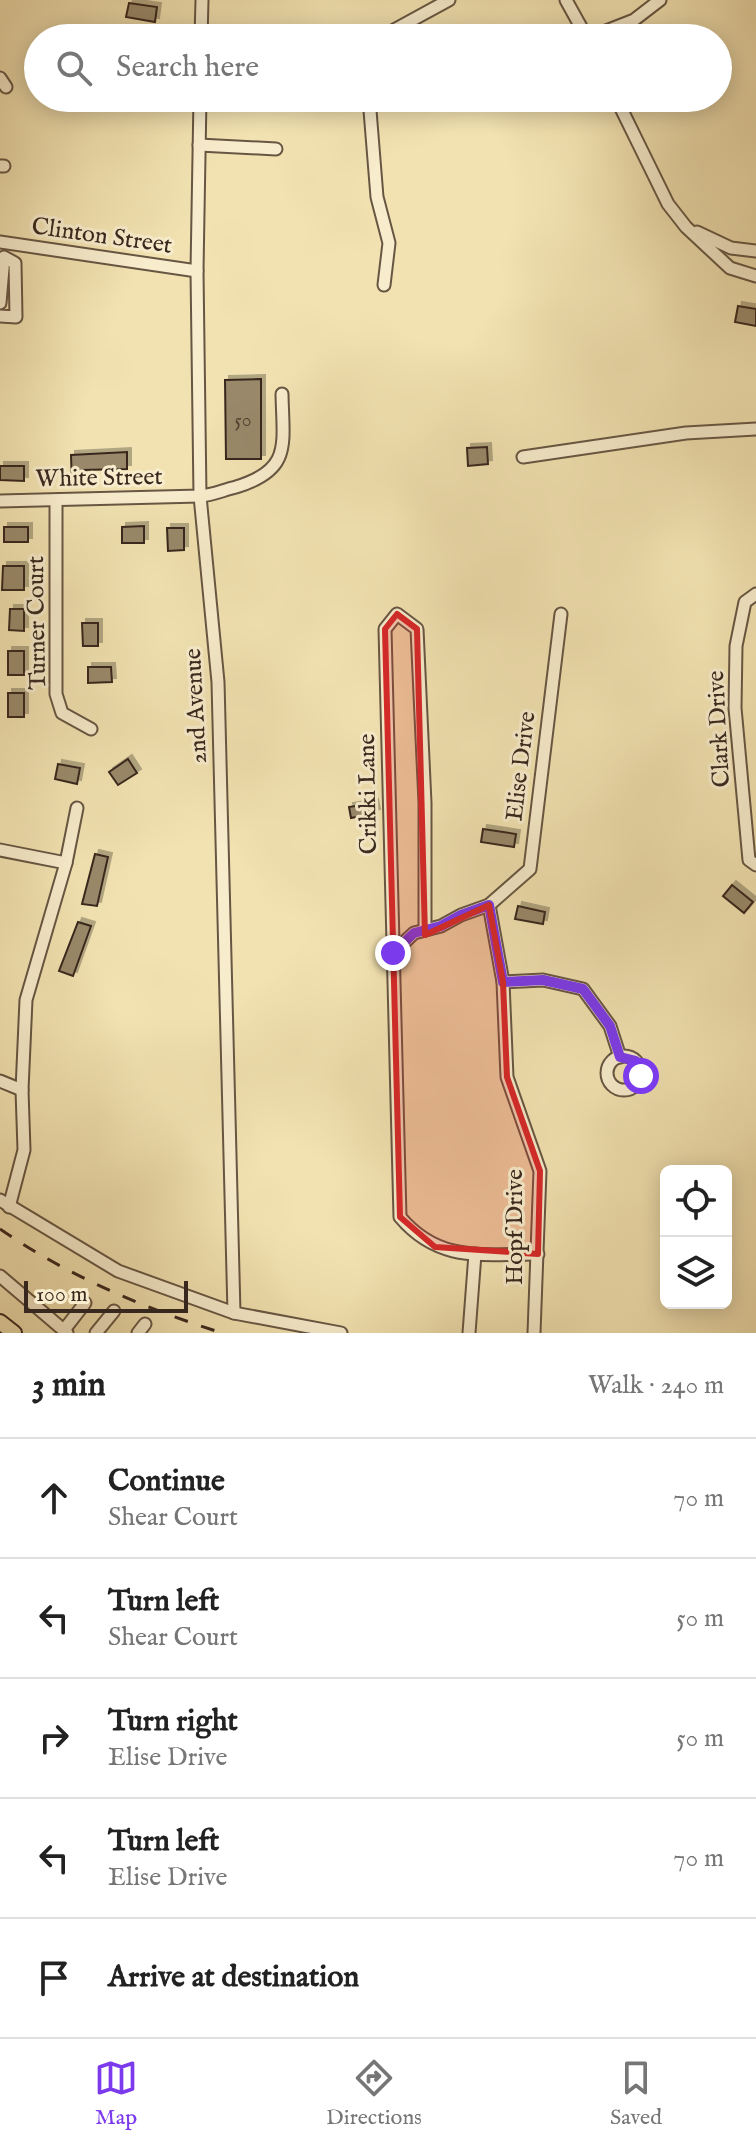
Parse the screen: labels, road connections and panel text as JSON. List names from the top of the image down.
{
  "streets": {
    "street": [
      "Clinton Street",
      "White Street",
      "Turner Court",
      "2nd Avenue",
      "Clark Drive",
      "Elise Drive",
      "Crikki Lane",
      "Hopf Drive"
    ]
  },
  "crossings": [
    ["Clinton Street", "2nd Avenue"],
    ["White Street", "Turner Court"],
    ["White Street", "2nd Avenue"],
    ["Elise Drive", "Crikki Lane"],
    ["Crikki Lane", "Hopf Drive"]
  ],
  "house_numbers": ["50"],
  "scale_bar": "100 m",
  "page": {
    "search": "Search here",
    "scale": "100 m",
    "heading": ["3 min", "Walk · 240 m"],
    "list": [
      ["Continue", "Shear Court", "70 m"],
      ["Turn left", "Shear Court", "50 m"],
      ["Turn right", "Elise Drive", "50 m"],
      ["Turn left", "Elise Drive", "70 m"],
      "Arrive at destination"
    ],
    "nav": ["Map", "Directions", "Saved"]
  }
}
